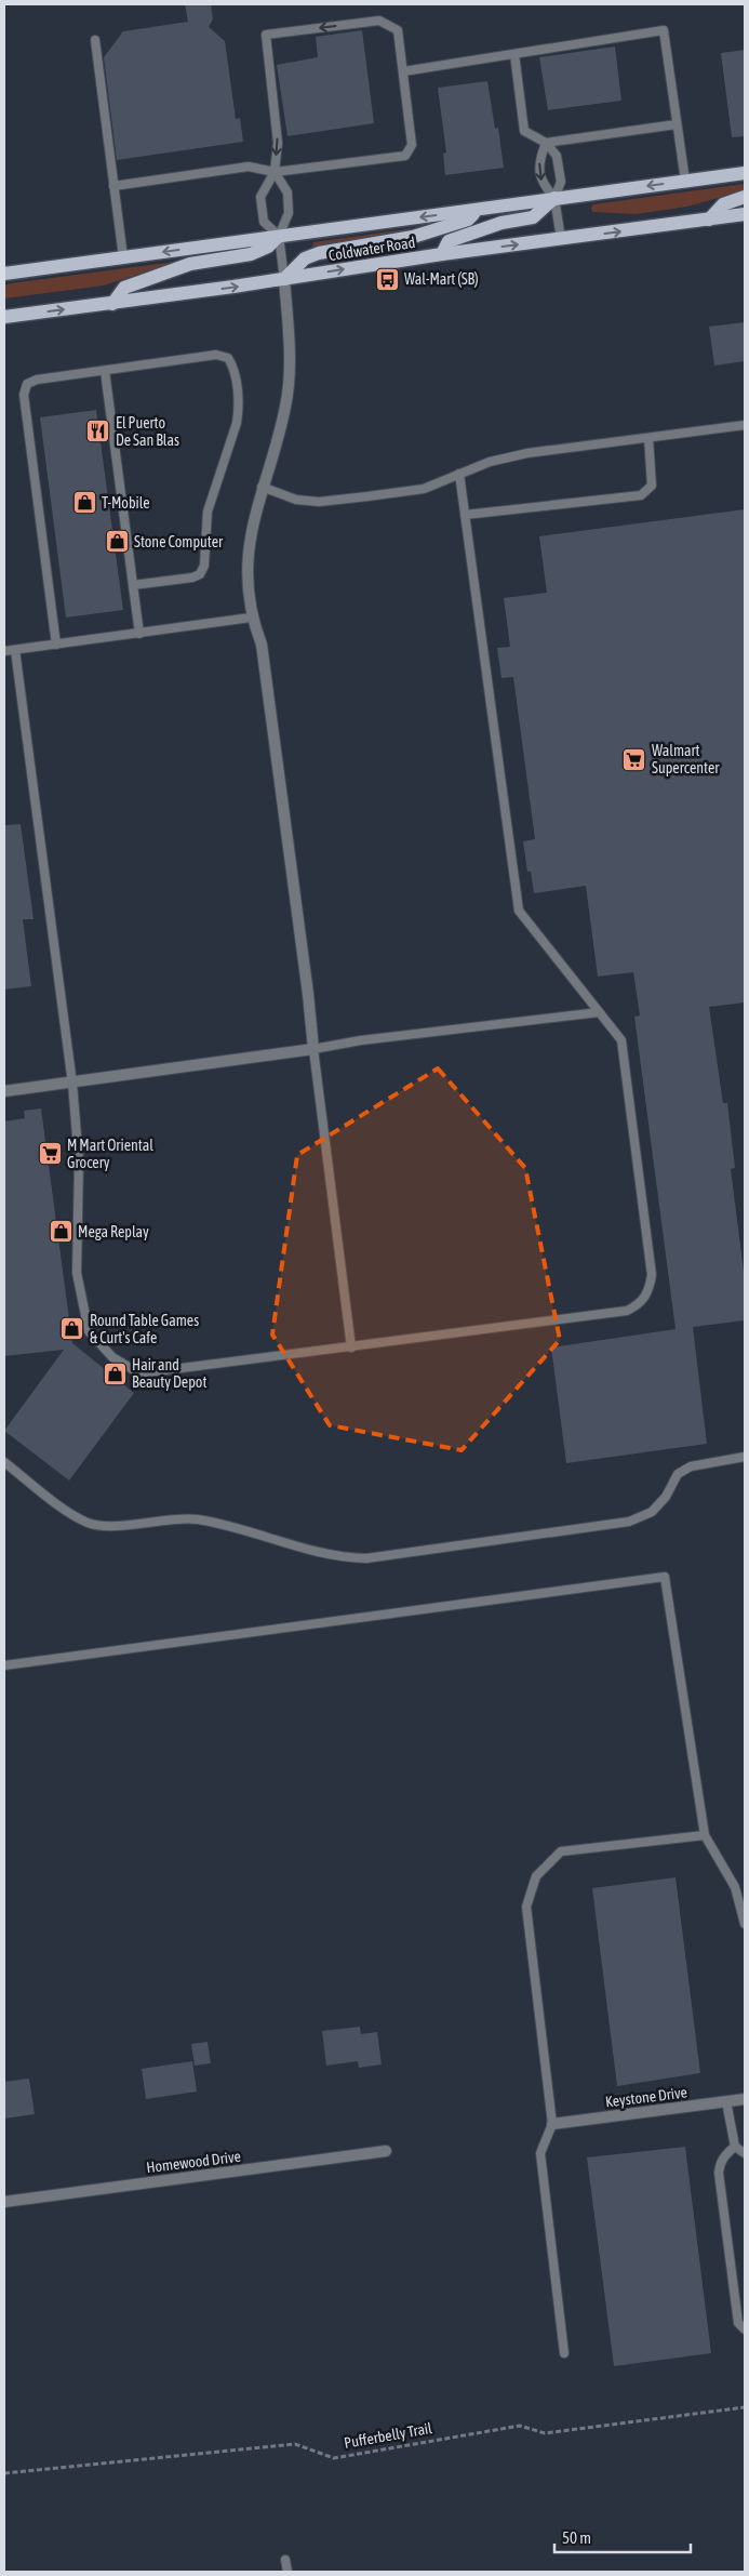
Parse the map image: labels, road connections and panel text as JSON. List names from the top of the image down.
{
  "streets": {
    "main road": ["Coldwater Road"],
    "street": ["Keystone Drive", "Homewood Drive"],
    "path": ["Pufferbelly Trail"]
  },
  "places": {
    "bus stop": ["Wal-Mart (SB)"],
    "restaurant": ["El Puerto De San Blas"],
    "shop": [
      "T-Mobile",
      "Stone Computer",
      "Mega Replay",
      "Round Table Games & Curt's Cafe",
      "Hair and Beauty Depot"
    ],
    "supermarket": ["Walmart Supercenter", "M Mart Oriental Grocery"]
  },
  "scale_bar": "50 m"
}
